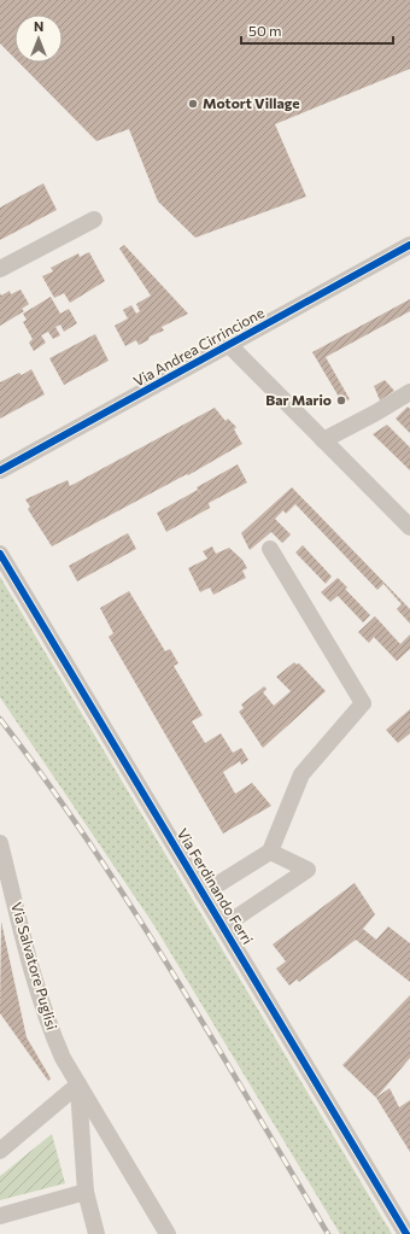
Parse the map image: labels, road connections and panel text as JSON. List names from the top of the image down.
{
  "streets": {
    "street": ["Via Andrea Cirrincione", "Via Ferdinando Ferri", "Via Salvatore Puglisi"]
  },
  "places": ["Motort Village", "Bar Mario"],
  "scale_bar": "50 m",
  "north": "top"
}
